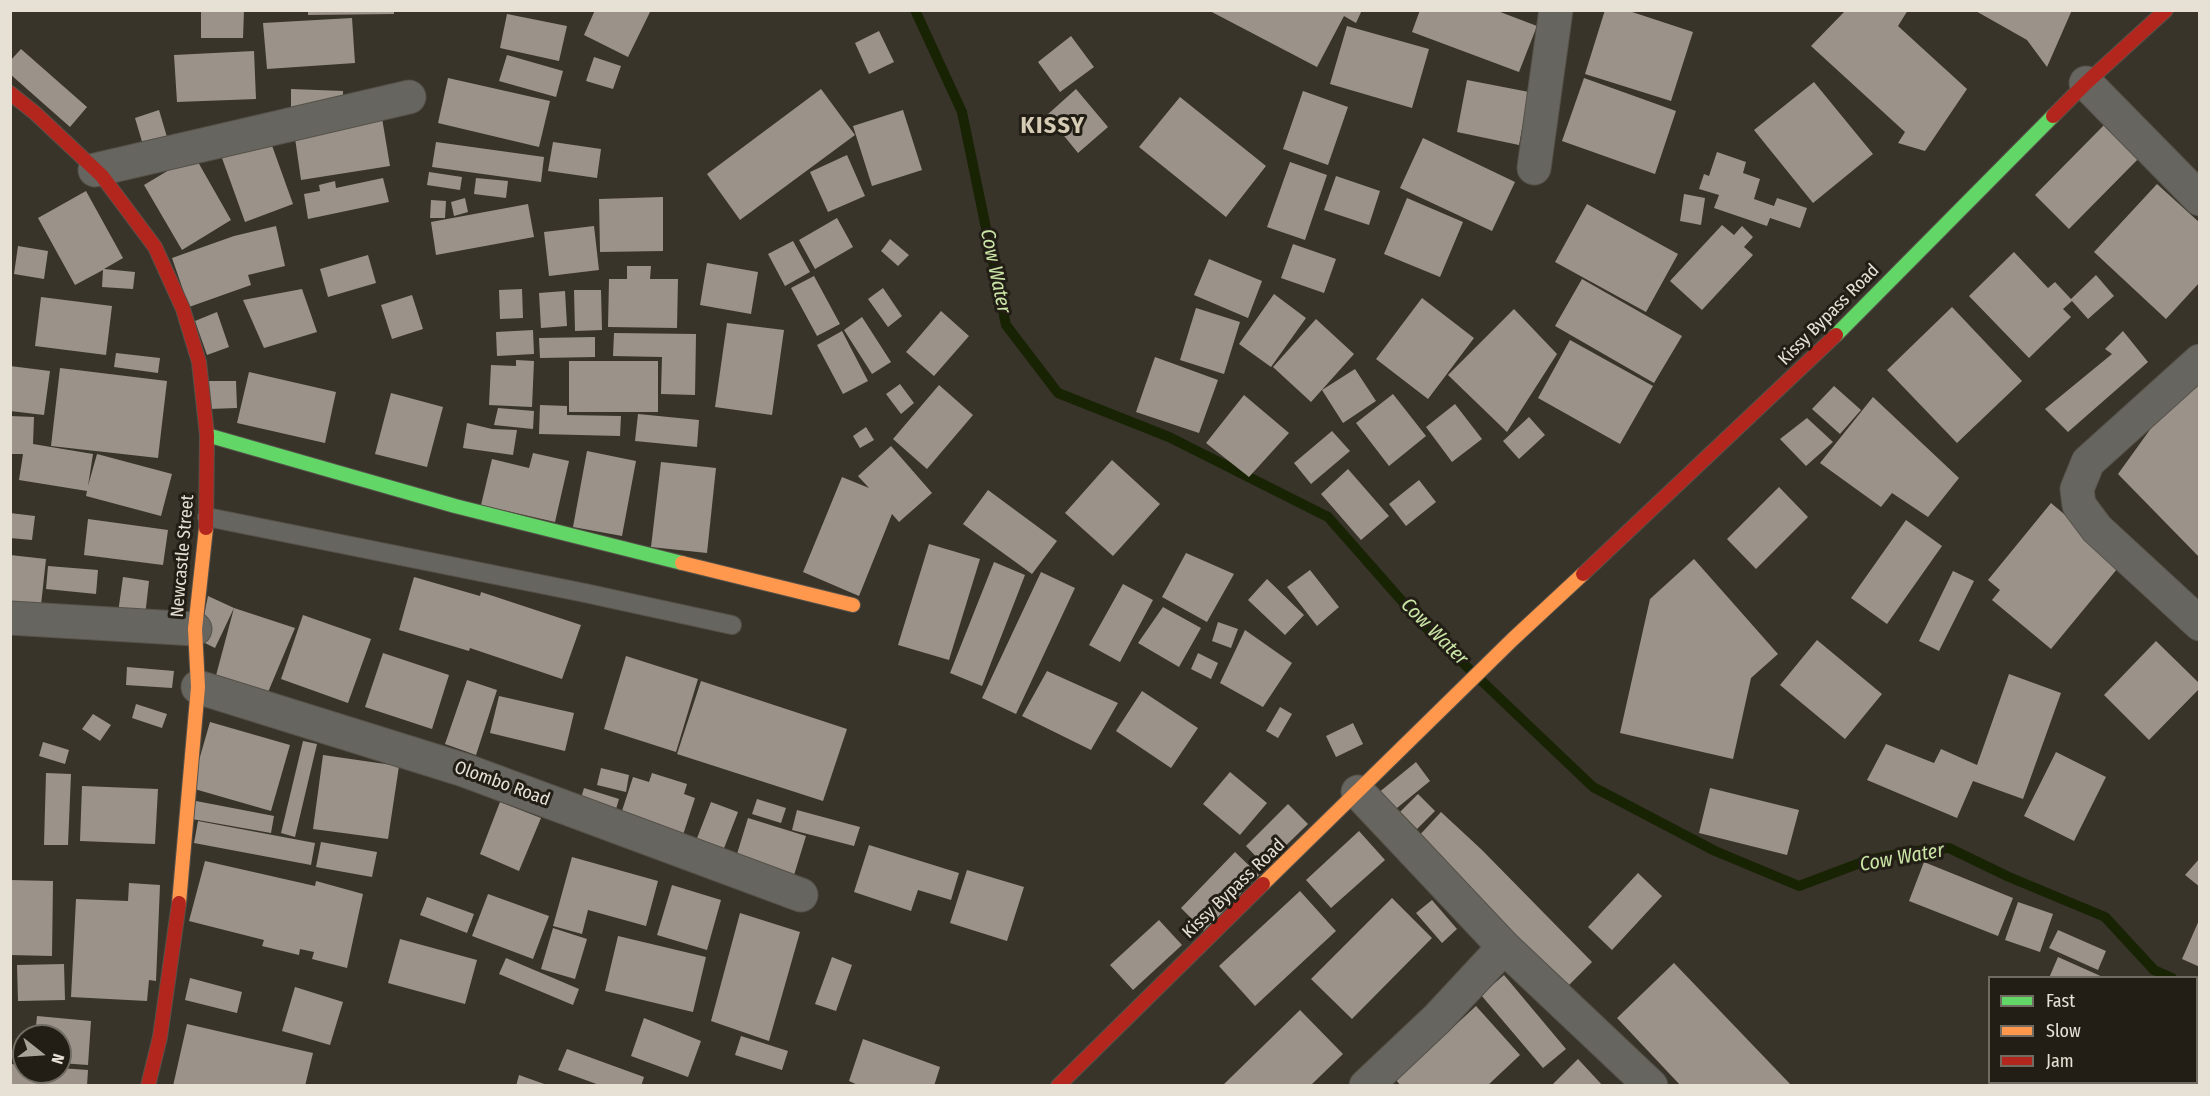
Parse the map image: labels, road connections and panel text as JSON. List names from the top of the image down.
{
  "streets": {
    "street": ["Kissy Bypass Road", "Newcastle Street", "Olombo Road"]
  },
  "crossings": [
    ["Newcastle Street", "Olombo Road"]
  ],
  "districts": ["KISSY"],
  "water": ["Cow Water"],
  "legend": ["Fast", "Slow", "Jam"],
  "north": "right"
}
